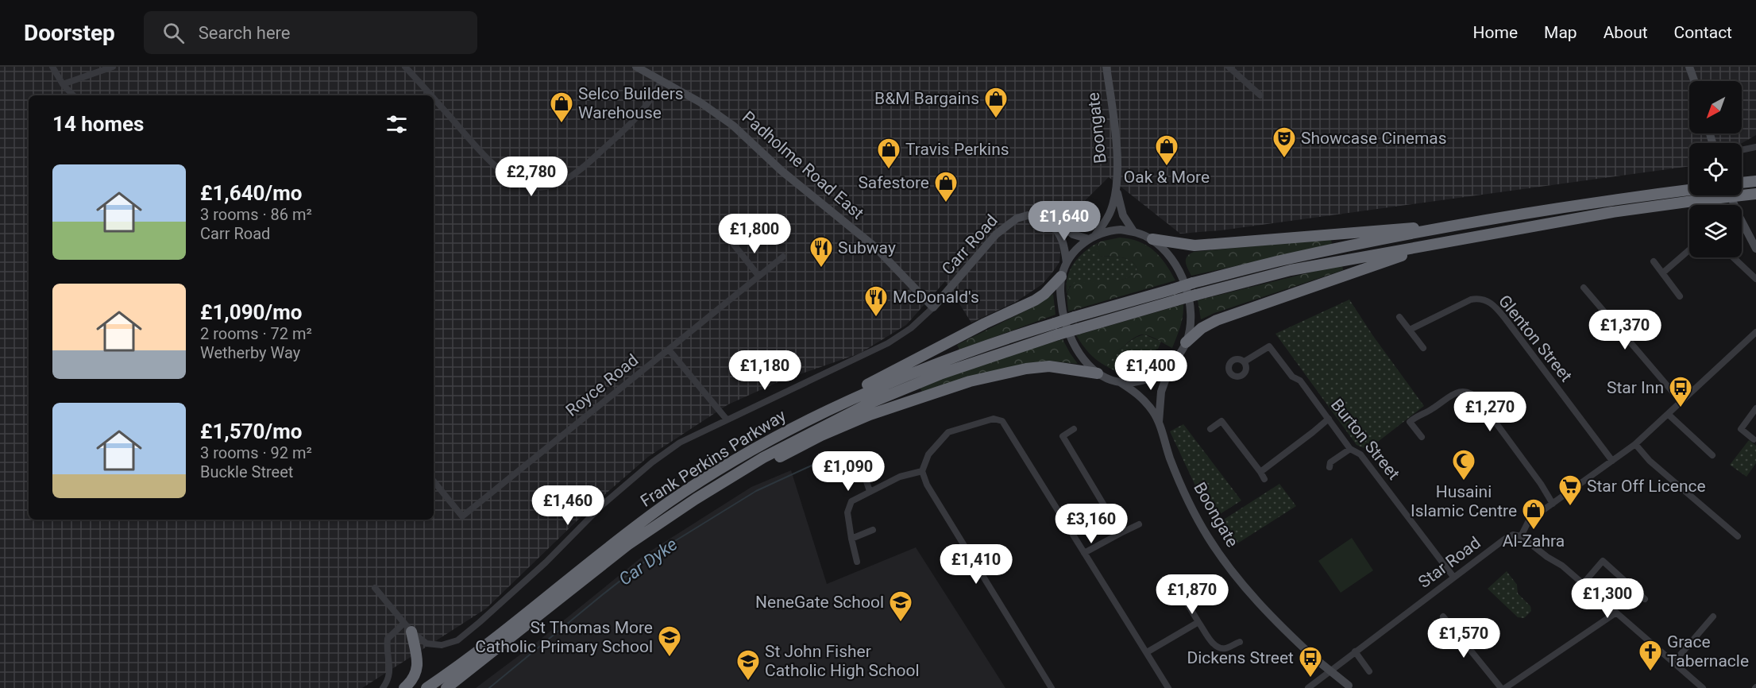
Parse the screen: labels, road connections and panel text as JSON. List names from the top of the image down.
{
  "streets": {
    "highway": ["Frank Perkins Parkway"],
    "street": [
      "Boongate",
      "Padholme Road East",
      "Carr Road",
      "Glenton Street",
      "Royce Road",
      "Burton Street",
      "Star Road"
    ]
  },
  "crossings": [
    ["Boongate", "Carr Road"],
    ["Padholme Road East", "Carr Road"],
    ["Burton Street", "Star Road"]
  ],
  "water": ["Car Dyke"],
  "places": {
    "shop": [
      "B&M Bargains",
      "Selco Builders Warehouse",
      "Oak & More",
      "Travis Perkins",
      "Safestore",
      "Al-Zahra"
    ],
    "theatre": ["Showcase Cinemas"],
    "restaurant": ["Subway", "McDonald's"],
    "bus stop": ["Star Inn", "Dickens Street"],
    "mosque": ["Husaini Islamic Centre"],
    "supermarket": ["Star Off Licence"],
    "school or university": ["NeneGate School", "St Thomas More Catholic Primary School", "St John Fisher Catholic High School"],
    "church": ["Grace Tabernacle"]
  },
  "north": "bottom left",
  "page": {
    "header": "Doorstep",
    "search": "Search here",
    "nav": [
      "Home",
      "Map",
      "About",
      "Contact"
    ],
    "heading": "14 homes",
    "list": [
      {
        "name": "£1,640/mo",
        "note": "3 rooms · 86 m² · Carr Road"
      },
      {
        "name": "£1,090/mo",
        "note": "2 rooms · 72 m² · Wetherby Way"
      },
      {
        "name": "£1,570/mo",
        "note": "3 rooms · 92 m² · Buckle Street"
      }
    ],
    "price": [
      "£2,780",
      "£1,640",
      "£1,800",
      "£1,370",
      "£1,180",
      "£1,400",
      "£1,270",
      "£1,090",
      "£1,460",
      "£3,160",
      "£1,410",
      "£1,870",
      "£1,300",
      "£1,570"
    ]
  }
}
